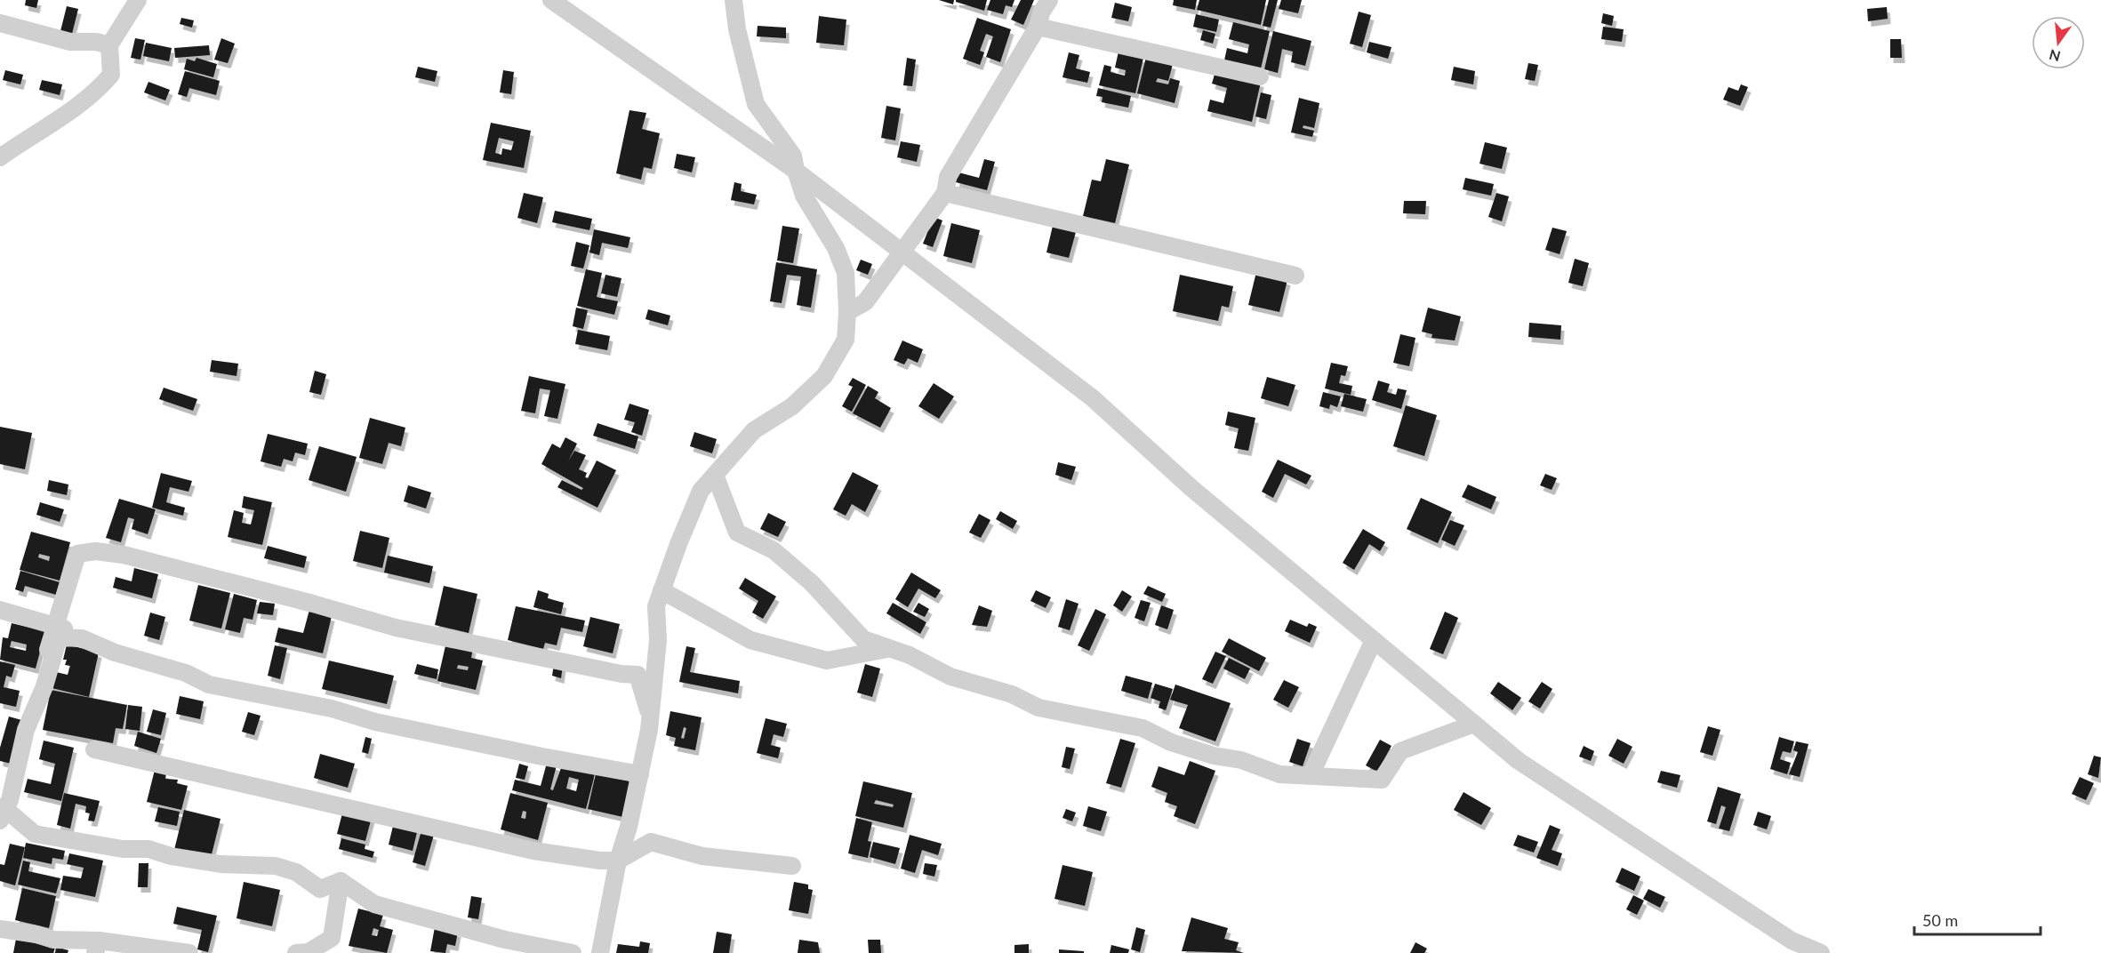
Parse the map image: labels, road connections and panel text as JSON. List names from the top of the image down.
{
  "scale_bar": "50 m",
  "north": "bottom"
}
